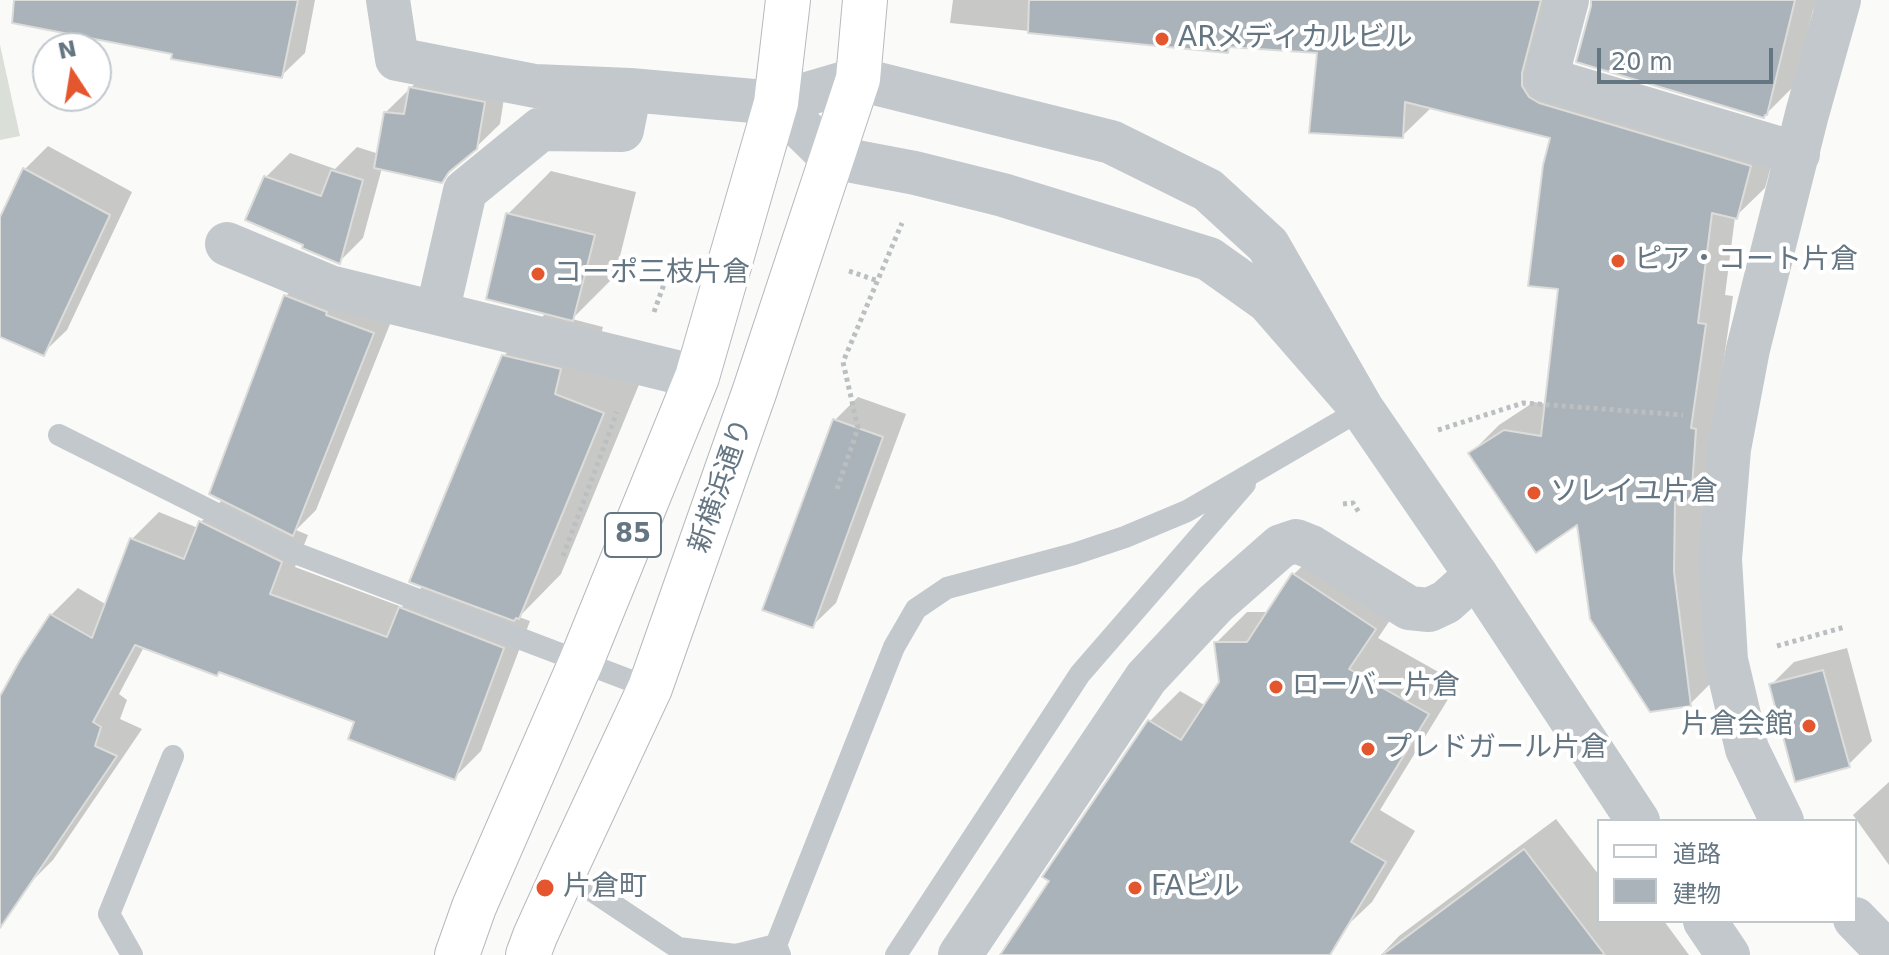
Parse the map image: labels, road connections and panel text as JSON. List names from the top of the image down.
{
  "streets": {
    "main road": ["新横浜通り", "85"]
  },
  "places": [
    "ARメディカルビル",
    "ピア・コート片倉",
    "コーポ三枝片倉",
    "ソレイユ片倉",
    "ローバー片倉",
    "片倉会館",
    "プレドガール片倉",
    "片倉町",
    "FAビル"
  ],
  "legend": ["道路", "建物"],
  "scale_bar": "20 m",
  "north": "top"
}
